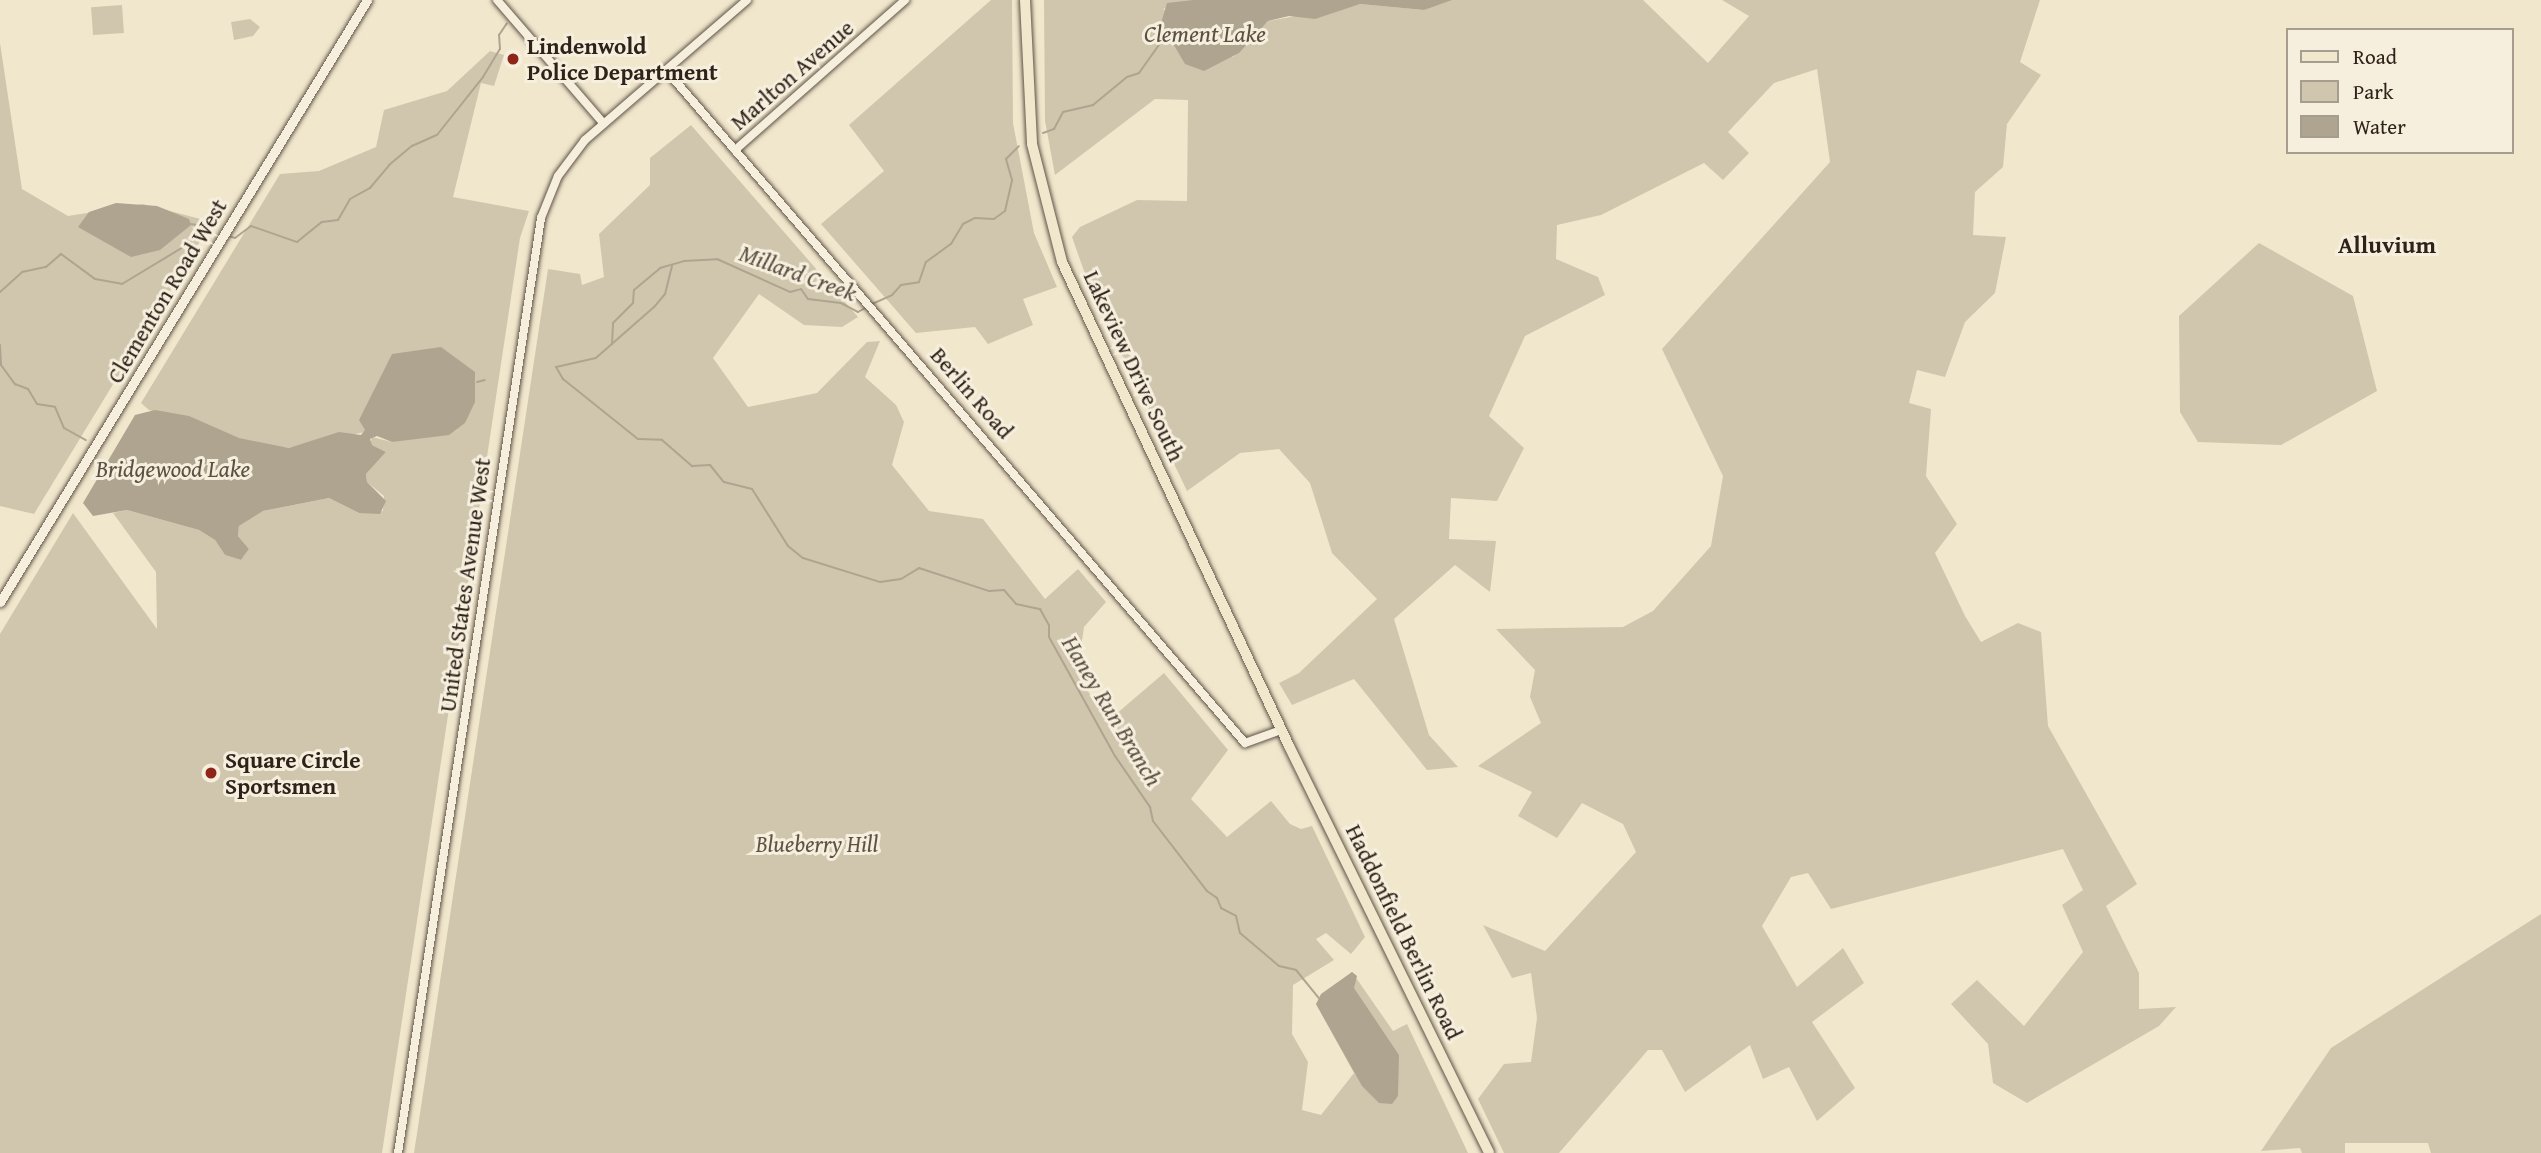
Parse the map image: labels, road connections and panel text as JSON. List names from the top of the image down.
{
  "streets": {
    "main road": ["Clementon Road West", "Lakeview Drive South", "Haddonfield Berlin Road"],
    "street": ["Marlton Avenue", "Berlin Road", "United States Avenue West"]
  },
  "crossings": [
    ["Marlton Avenue", "Berlin Road"],
    ["Lakeview Drive South", "Berlin Road"],
    ["Lakeview Drive South", "Haddonfield Berlin Road"],
    ["Berlin Road", "United States Avenue West"],
    ["Berlin Road", "Haddonfield Berlin Road"]
  ],
  "districts": ["Alluvium"],
  "water": [
    "Clement Lake",
    "Millard Creek",
    "Bridgewood Lake",
    "Haney Run Branch"
  ],
  "parks": ["Blueberry Hill"],
  "places": ["Lindenwold Police Department", "Square Circle Sportsmen"],
  "legend": ["Road", "Park", "Water"]
}
